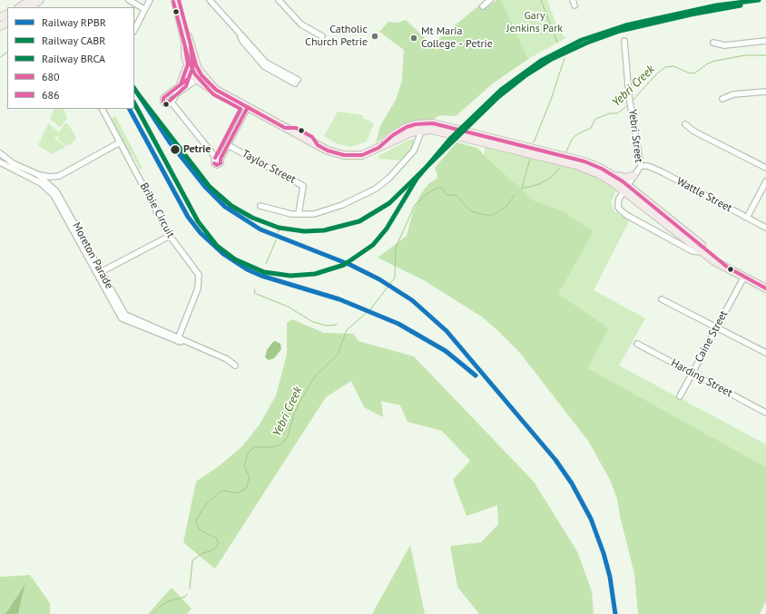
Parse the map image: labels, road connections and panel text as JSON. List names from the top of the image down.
{
  "streets": {
    "street": [
      "Yebri Street",
      "Taylor Street",
      "Wattle Street",
      "Bribie Circuit",
      "Moreton Parade",
      "Caine Street",
      "Harding Street"
    ]
  },
  "crossings": [
    ["Yebri Street", "Wattle Street"],
    ["Bribie Circuit", "Moreton Parade"],
    ["Caine Street", "Harding Street"]
  ],
  "water": ["Yebri Creek"],
  "parks": ["Gary Jenkins Park"],
  "places": ["Catholic Church Petrie", "Mt Maria College - Petrie", "Petrie"],
  "lines": [
    "rail line CABR",
    "transit line 680",
    "transit line 686",
    "rail line BRCA",
    "rail line RPBR"
  ],
  "legend": [
    "Railway RPBR",
    "Railway CABR",
    "Railway BRCA",
    "680",
    "686"
  ]
}
